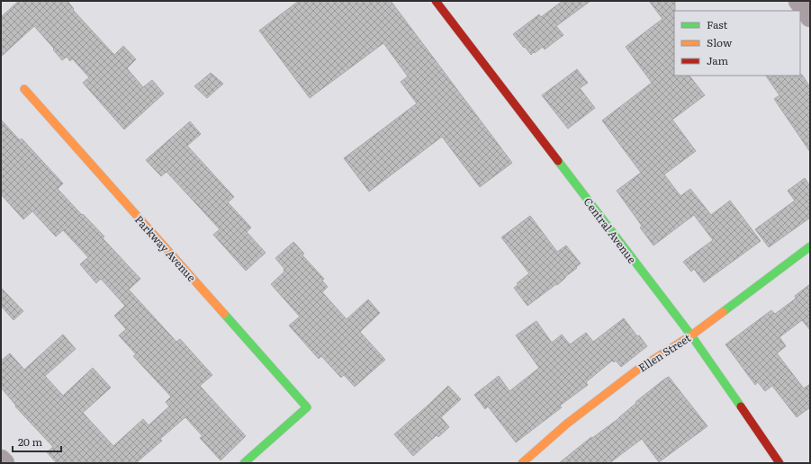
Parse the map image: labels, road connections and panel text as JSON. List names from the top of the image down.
{
  "streets": {
    "street": ["Central Avenue", "Parkway Avenue", "Ellen Street"]
  },
  "crossings": [
    ["Central Avenue", "Ellen Street"]
  ],
  "legend": ["Fast", "Slow", "Jam"],
  "scale_bar": "20 m"
}
